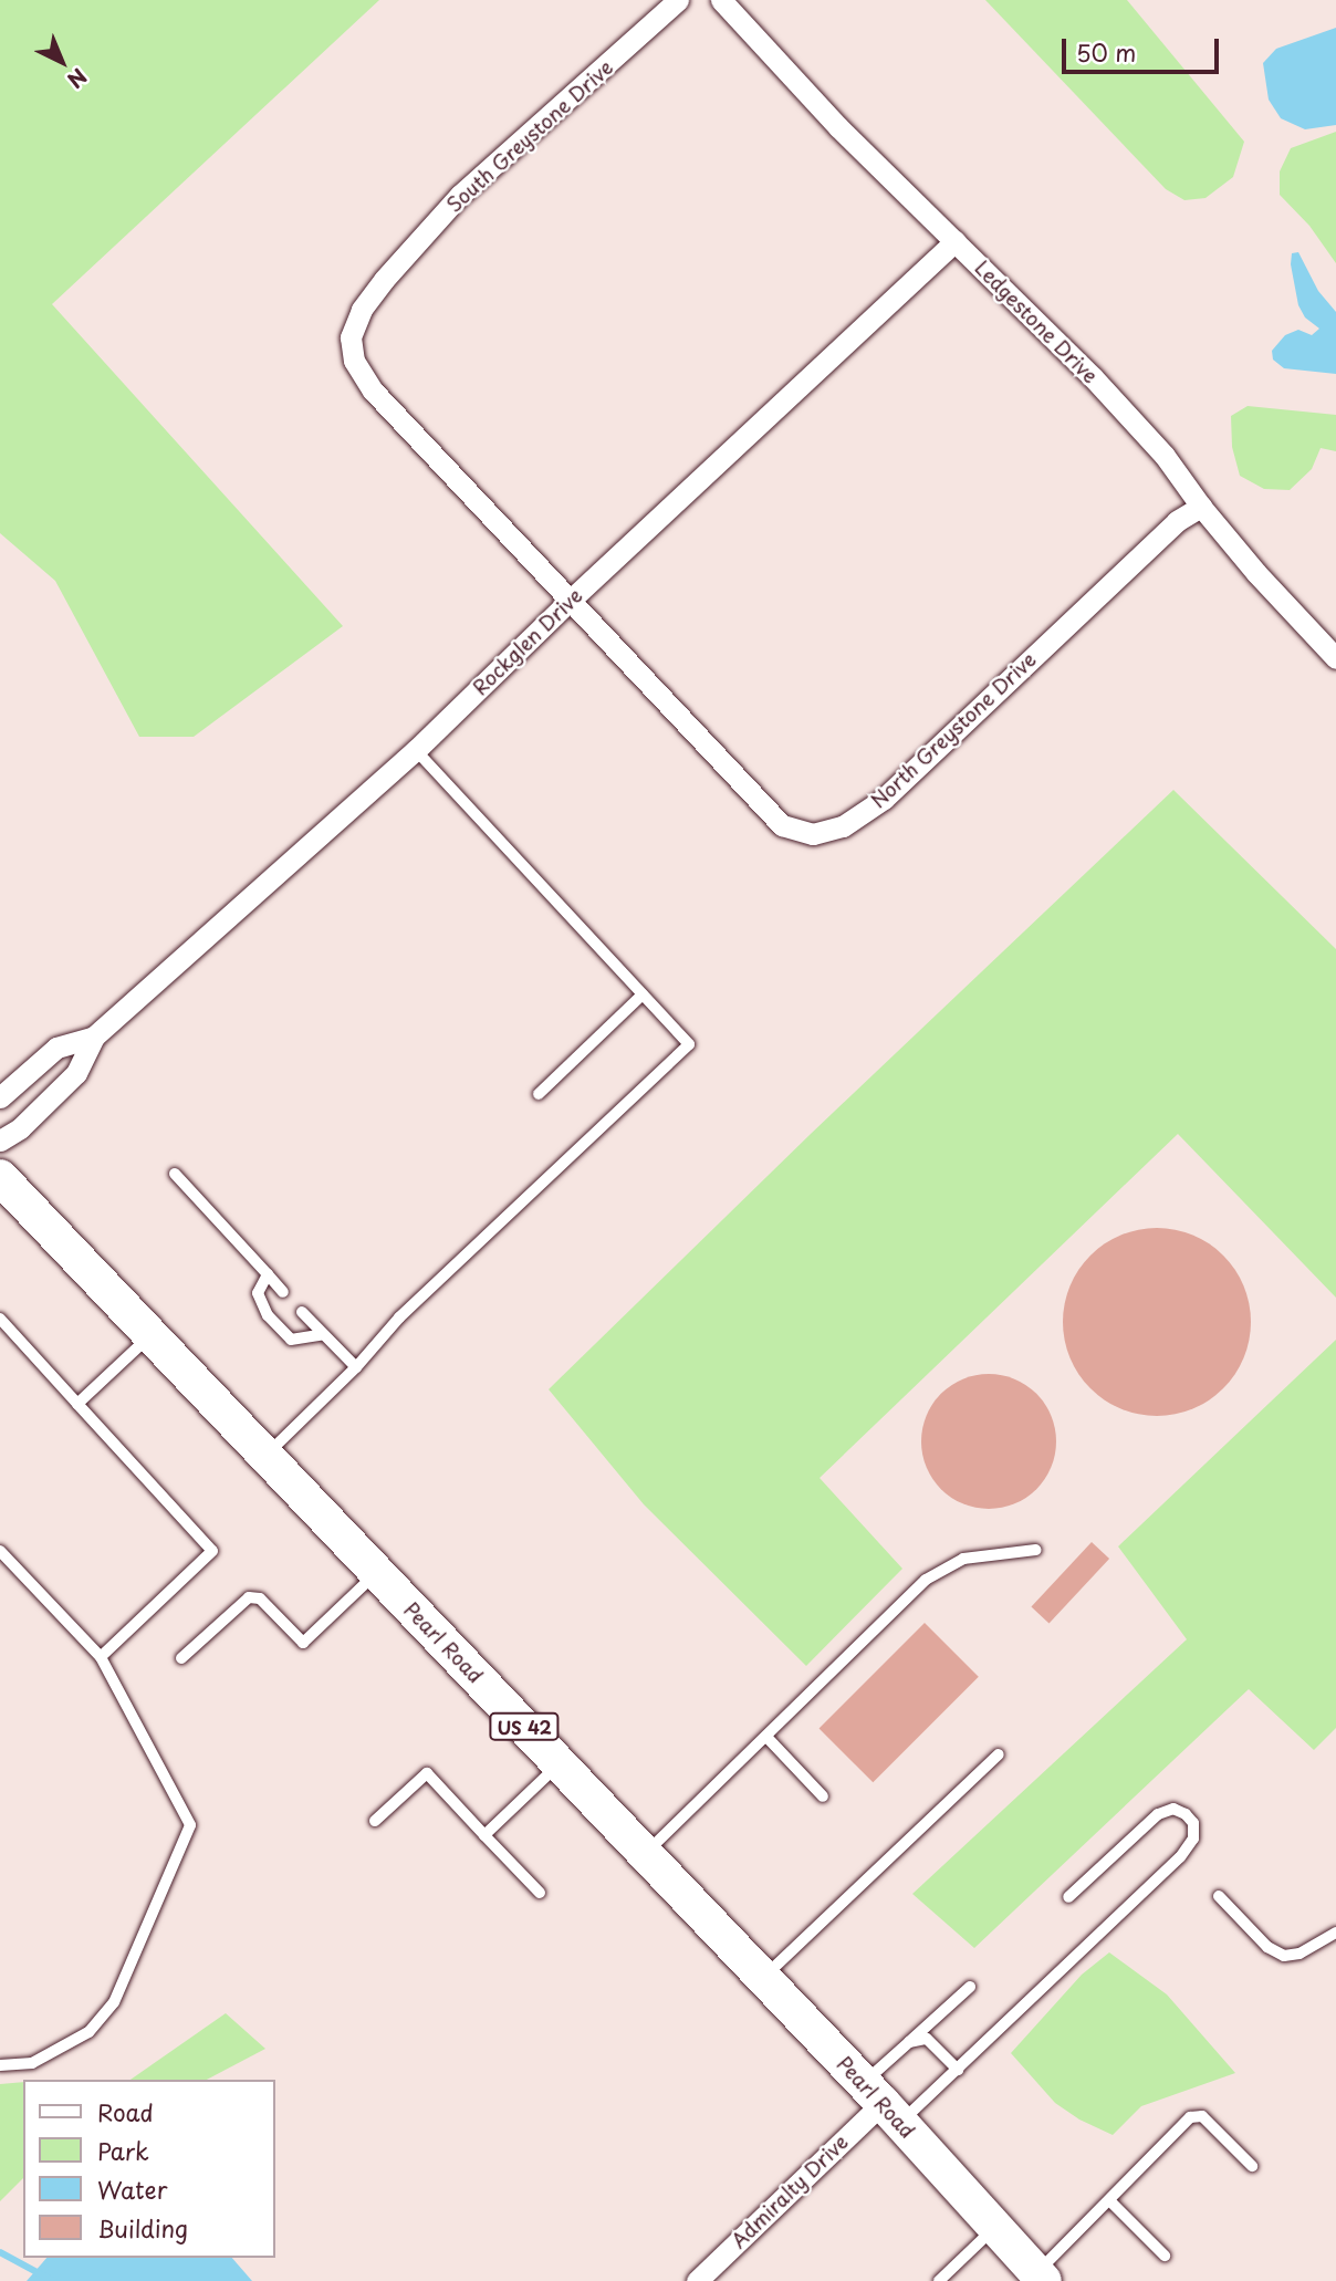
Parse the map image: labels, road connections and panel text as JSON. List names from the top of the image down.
{
  "streets": {
    "main road": ["Pearl Road", "US 42"],
    "street": [
      "South Greystone Drive",
      "Ledgestone Drive",
      "Rockglen Drive",
      "North Greystone Drive",
      "Admiralty Drive"
    ]
  },
  "crossings": [
    ["South Greystone Drive", "Rockglen Drive"],
    ["South Greystone Drive", "North Greystone Drive"],
    ["Ledgestone Drive", "Rockglen Drive"],
    ["Ledgestone Drive", "North Greystone Drive"],
    ["Rockglen Drive", "North Greystone Drive"],
    ["Pearl Road", "Admiralty Drive"]
  ],
  "legend": [
    "Road",
    "Park",
    "Water",
    "Building"
  ],
  "scale_bar": "50 m",
  "north": "bottom right"
}
